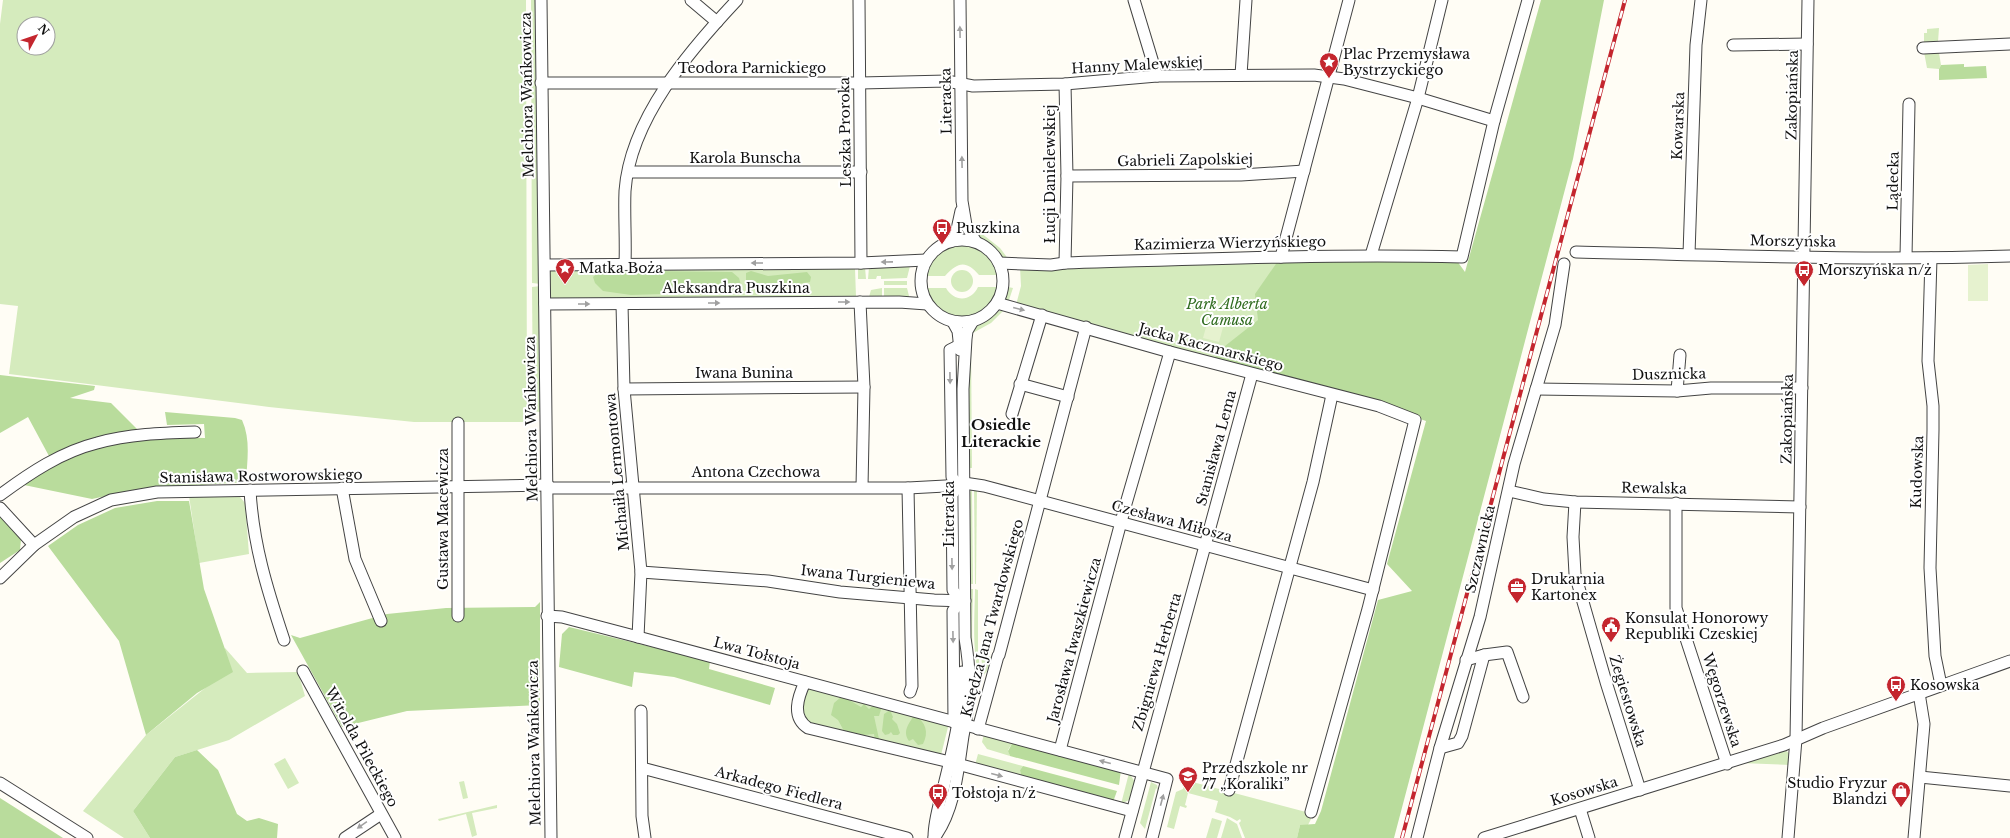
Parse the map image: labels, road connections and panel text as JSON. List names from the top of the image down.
{
  "streets": {
    "street": [
      "Hanny Malewskiej",
      "Teodora Parnickiego",
      "Melchiora Wańkowicza",
      "Zakopiańska",
      "Literacka",
      "Kowarska",
      "Leszka Proroka",
      "Karola Bunscha",
      "Gabrieli Zapolskiej",
      "Łucji Danielewskiej",
      "Lądecka",
      "Morszyńska",
      "Kazimierza Wierzyńskiego",
      "Aleksandra Puszkina",
      "Jacka Kaczmarskiego",
      "Iwana Bunina",
      "Dusznicka",
      "Stanisława Lema",
      "Michaiła Lermontowa",
      "Antona Czechowa",
      "Kudowska",
      "Stanisława Rostworowskiego",
      "Rewalska",
      "Gustawa Macewicza",
      "Czesława Miłosza",
      "Szczawnicka",
      "Iwana Turgieniewa",
      "Księdza Jana Twardowskiego",
      "Jarosława Iwaszkiewicza",
      "Lwa Tołstoja",
      "Zbigniewa Herberta",
      "Węgorzewska",
      "Żegiestowska",
      "Witolda Pileckiego",
      "Arkadego Fiedlera",
      "Kosowska"
    ]
  },
  "crossings": [
    ["Hanny Malewskiej", "Teodora Parnickiego"],
    ["Hanny Malewskiej", "Literacka"],
    ["Hanny Malewskiej", "Łucji Danielewskiej"],
    ["Hanny Malewskiej", "Kazimierza Wierzyńskiego"],
    ["Teodora Parnickiego", "Melchiora Wańkowicza"],
    ["Teodora Parnickiego", "Literacka"],
    ["Teodora Parnickiego", "Leszka Proroka"],
    ["Melchiora Wańkowicza", "Aleksandra Puszkina"],
    ["Melchiora Wańkowicza", "Antona Czechowa"],
    ["Melchiora Wańkowicza", "Stanisława Rostworowskiego"],
    ["Melchiora Wańkowicza", "Lwa Tołstoja"],
    ["Zakopiańska", "Morszyńska"],
    ["Zakopiańska", "Dusznicka"],
    ["Zakopiańska", "Rewalska"],
    ["Zakopiańska", "Kosowska"],
    ["Literacka", "Kazimierza Wierzyńskiego"],
    ["Literacka", "Aleksandra Puszkina"],
    ["Literacka", "Jacka Kaczmarskiego"],
    ["Literacka", "Antona Czechowa"],
    ["Literacka", "Czesława Miłosza"],
    ["Literacka", "Iwana Turgieniewa"],
    ["Kowarska", "Morszyńska"],
    ["Leszka Proroka", "Karola Bunscha"],
    ["Leszka Proroka", "Aleksandra Puszkina"],
    ["Gabrieli Zapolskiej", "Łucji Danielewskiej"],
    ["Łucji Danielewskiej", "Kazimierza Wierzyńskiego"],
    ["Lądecka", "Morszyńska"],
    ["Morszyńska", "Kudowska"],
    ["Kazimierza Wierzyńskiego", "Aleksandra Puszkina"],
    ["Kazimierza Wierzyńskiego", "Jacka Kaczmarskiego"],
    ["Aleksandra Puszkina", "Jacka Kaczmarskiego"],
    ["Aleksandra Puszkina", "Michaiła Lermontowa"],
    ["Jacka Kaczmarskiego", "Stanisława Lema"],
    ["Jacka Kaczmarskiego", "Czesława Miłosza"],
    ["Jacka Kaczmarskiego", "Księdza Jana Twardowskiego"],
    ["Jacka Kaczmarskiego", "Jarosława Iwaszkiewicza"],
    ["Iwana Bunina", "Michaiła Lermontowa"],
    ["Dusznicka", "Szczawnicka"],
    ["Stanisława Lema", "Czesława Miłosza"],
    ["Stanisława Lema", "Zbigniewa Herberta"],
    ["Michaiła Lermontowa", "Antona Czechowa"],
    ["Michaiła Lermontowa", "Iwana Turgieniewa"],
    ["Michaiła Lermontowa", "Lwa Tołstoja"],
    ["Antona Czechowa", "Stanisława Rostworowskiego"],
    ["Antona Czechowa", "Czesława Miłosza"],
    ["Kudowska", "Kosowska"],
    ["Stanisława Rostworowskiego", "Gustawa Macewicza"],
    ["Rewalska", "Szczawnicka"],
    ["Rewalska", "Węgorzewska"],
    ["Rewalska", "Żegiestowska"],
    ["Czesława Miłosza", "Księdza Jana Twardowskiego"],
    ["Czesława Miłosza", "Jarosława Iwaszkiewicza"],
    ["Czesława Miłosza", "Zbigniewa Herberta"],
    ["Księdza Jana Twardowskiego", "Lwa Tołstoja"],
    ["Jarosława Iwaszkiewicza", "Lwa Tołstoja"],
    ["Lwa Tołstoja", "Zbigniewa Herberta"],
    ["Węgorzewska", "Kosowska"],
    ["Żegiestowska", "Kosowska"]
  ],
  "districts": ["Osiedle Literackie"],
  "parks": ["Park Alberta Camusa"],
  "places": {
    "place": ["Plac Przemysława Bystrzyckiego", "Matka Boża"],
    "bus stop": [
      "Puszkina",
      "Morszyńska n/ż",
      "Kosowska",
      "Tołstoja n/ż"
    ],
    "office": ["Drukarnia Kartonex"],
    "public building": ["Konsulat Honorowy Republiki Czeskiej"],
    "school or university": ["Przedszkole nr 77 „Koraliki”"],
    "shop": ["Studio Fryzur Blandzi"]
  },
  "north": "top right"
}
